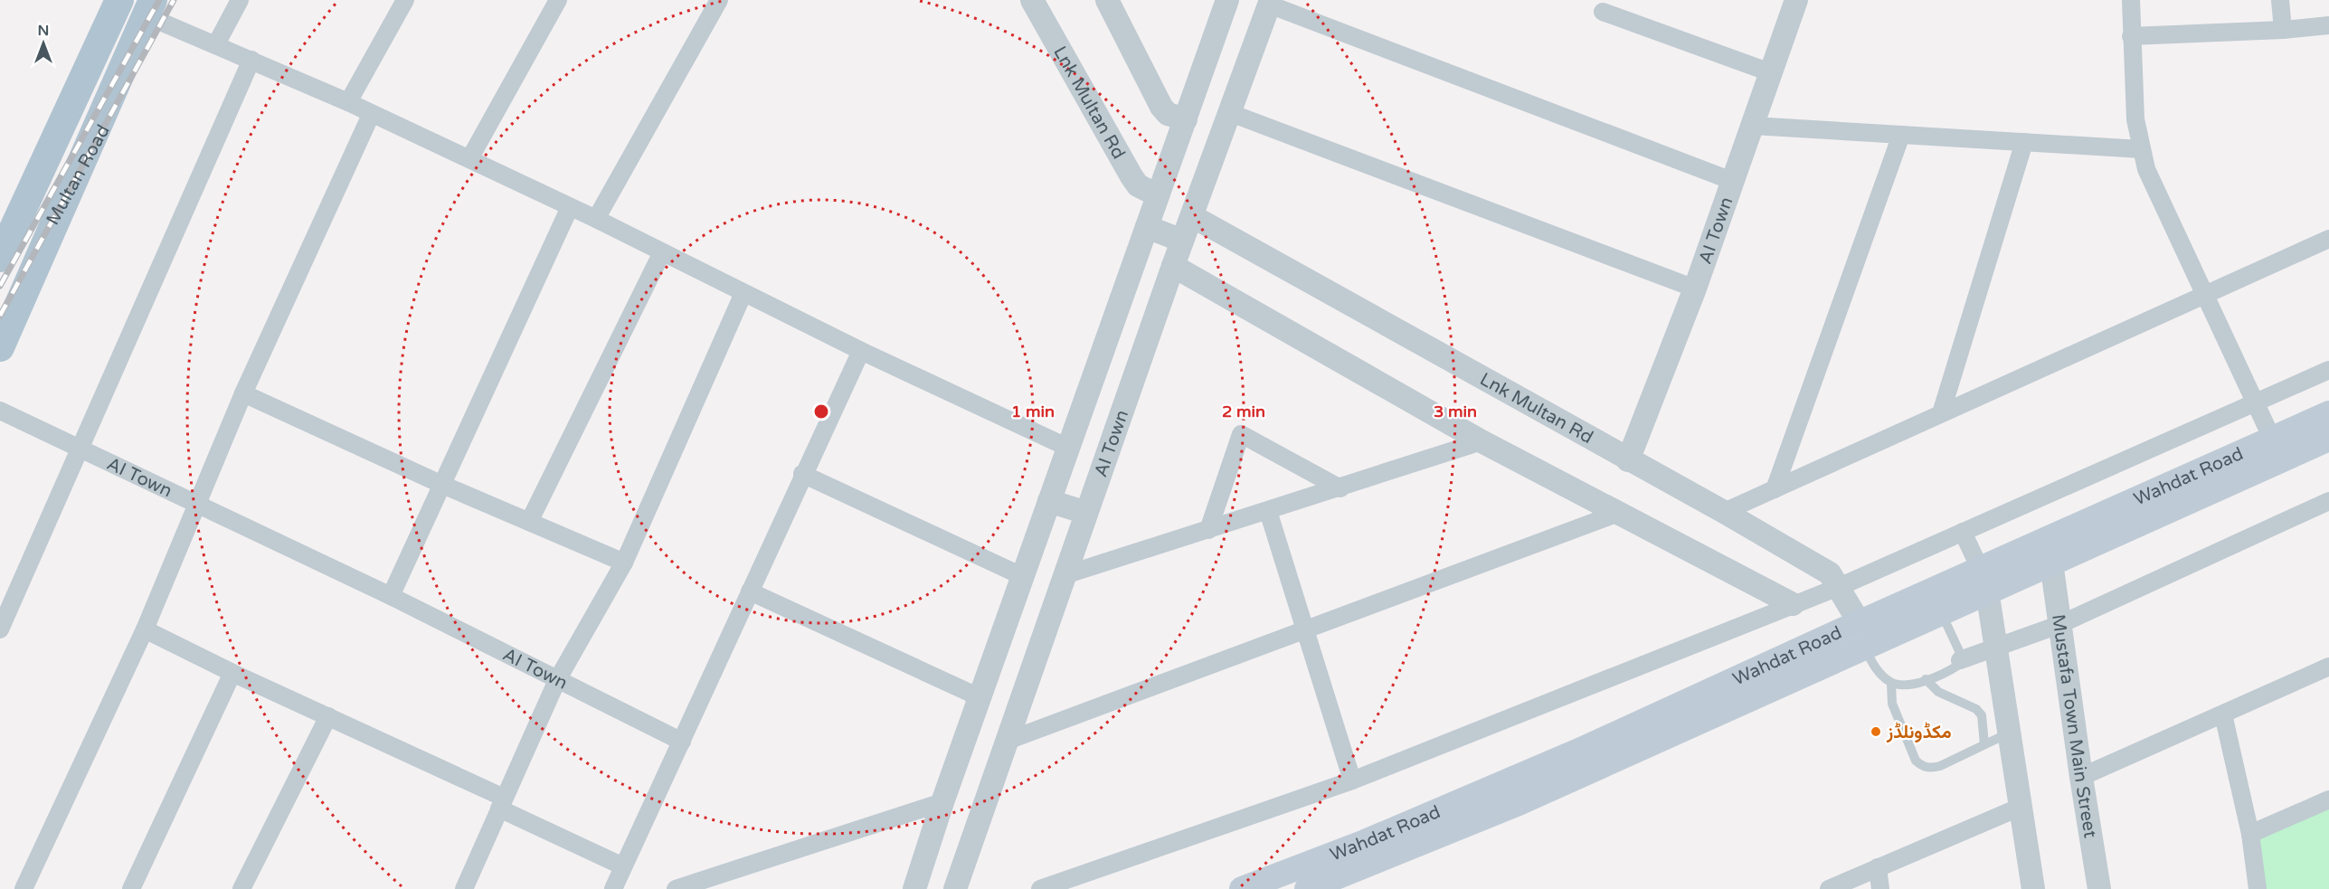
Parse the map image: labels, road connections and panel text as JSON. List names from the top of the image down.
{
  "streets": {
    "main road": ["Multan Road", "Wahdat Road"],
    "street": ["Lnk Multan Rd", "AI Town", "Mustafa Town Main Street"]
  },
  "crossings": [
    ["Lnk Multan Rd", "AI Town"],
    ["Lnk Multan Rd", "Wahdat Road"],
    ["Wahdat Road", "Mustafa Town Main Street"]
  ],
  "places": ["مکڈونلڈز"],
  "north": "top",
  "rings": ["1 min", "2 min", "3 min"]
}
